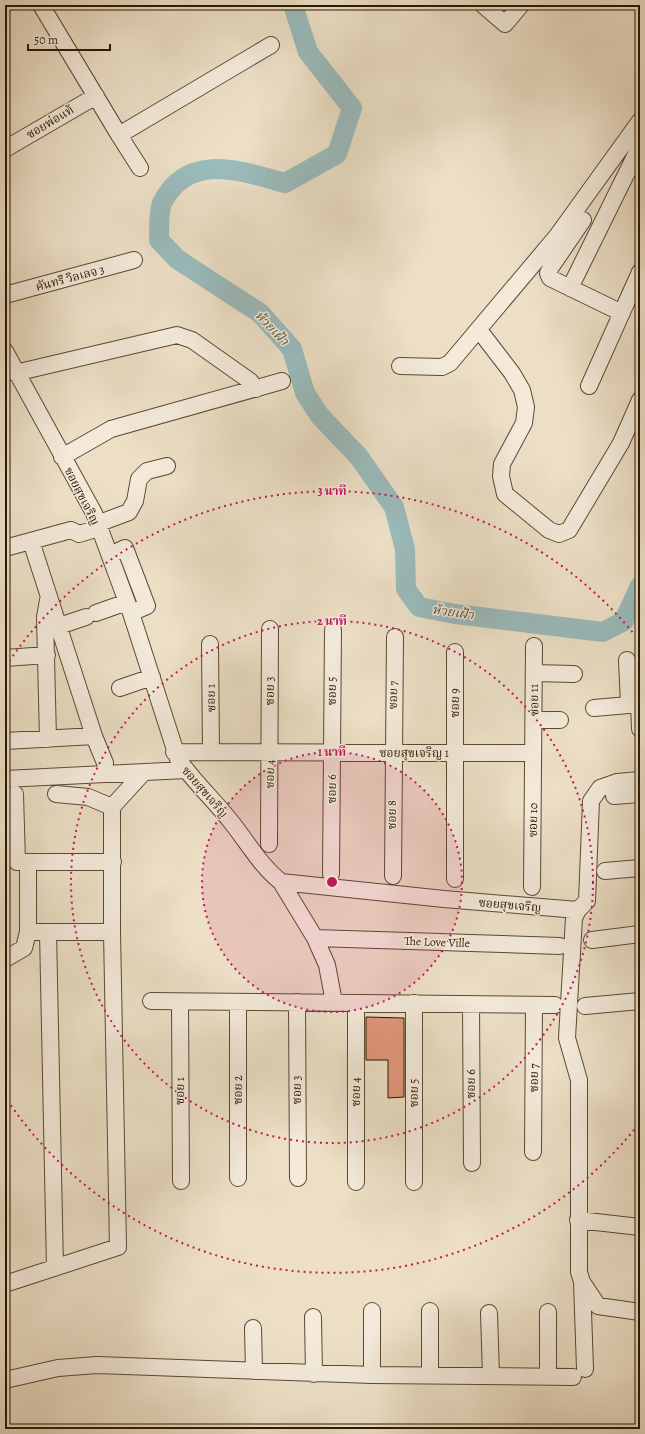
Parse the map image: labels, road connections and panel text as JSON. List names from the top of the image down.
{
  "streets": {
    "street": [
      "ซอยพ่อแท้",
      "คันทรี วิลเลจ 3",
      "ซอยสุขเจริญ",
      "ซอย 3",
      "ซอย 5",
      "ซอย 7",
      "ซอย 1",
      "ซอย 11",
      "ซอย 9",
      "ซอยสุขเจริญ 1",
      "ซอย 4",
      "ซอย 6",
      "ซอย 8",
      "ซอย 10",
      "The Love Ville",
      "ซอย 2"
    ]
  },
  "crossings": [
    ["ซอยสุขเจริญ", "ซอยสุขเจริญ 1"],
    ["ซอย 3", "ซอยสุขเจริญ 1"],
    ["ซอย 3", "ซอย 4"],
    ["ซอย 5", "ซอยสุขเจริญ 1"],
    ["ซอย 5", "ซอย 6"],
    ["ซอย 7", "ซอยสุขเจริญ 1"],
    ["ซอย 7", "ซอย 8"],
    ["ซอย 1", "ซอยสุขเจริญ 1"],
    ["ซอย 11", "ซอยสุขเจริญ 1"],
    ["ซอย 11", "ซอย 10"],
    ["ซอย 9", "ซอยสุขเจริญ 1"],
    ["ซอยสุขเจริญ 1", "ซอย 4"],
    ["ซอยสุขเจริญ 1", "ซอย 6"],
    ["ซอยสุขเจริญ 1", "ซอย 8"],
    ["ซอยสุขเจริญ 1", "ซอย 10"]
  ],
  "water": ["ห้วยเฝ้า"],
  "scale_bar": "50 m",
  "rings": ["3 นาที", "2 นาที", "1 นาที"]
}
